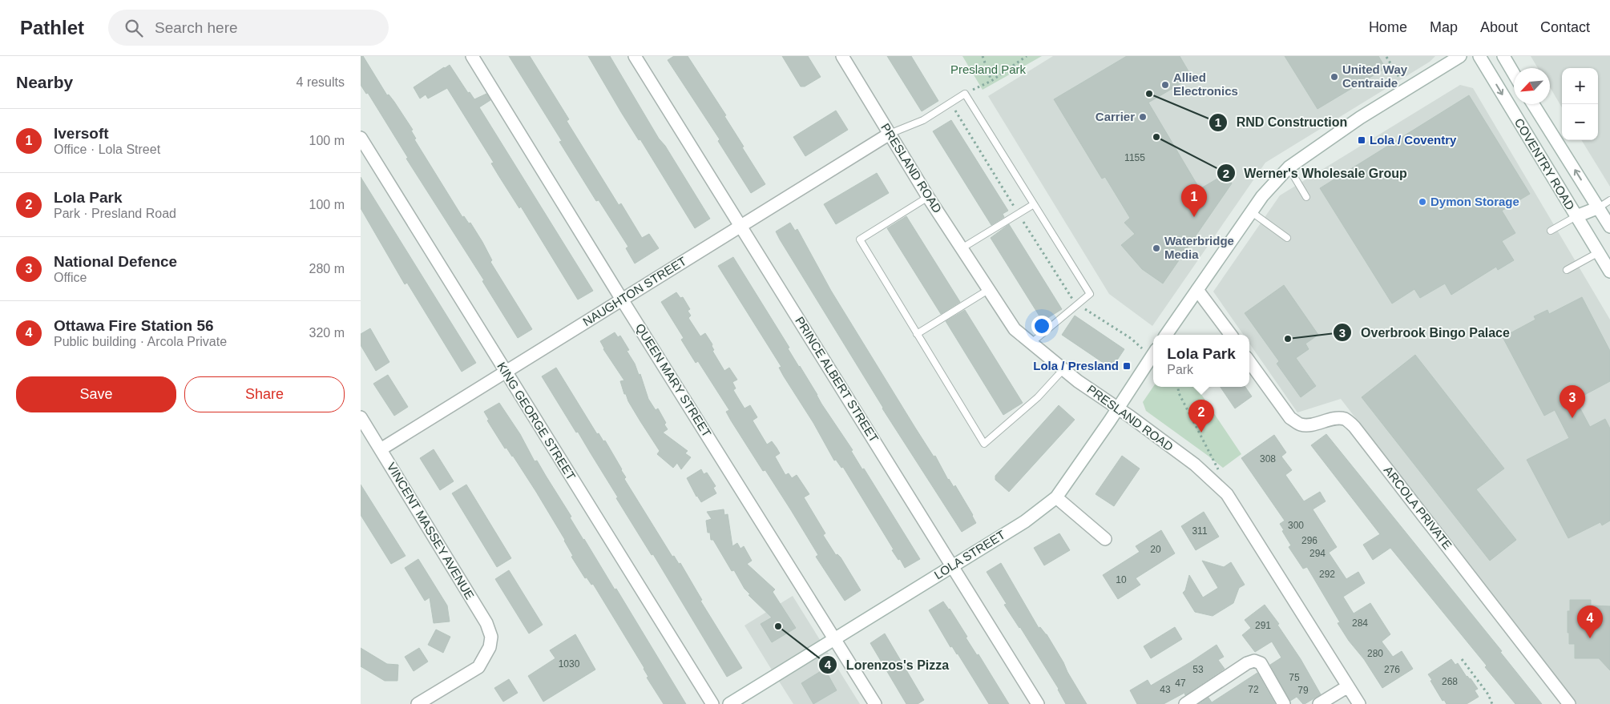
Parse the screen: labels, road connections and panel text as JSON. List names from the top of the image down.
{
  "streets": {
    "street": [
      "COVENTRY ROAD",
      "PRESLAND ROAD",
      "NAUGHTON STREET",
      "PRINCE ALBERT STREET",
      "QUEEN MARY STREET",
      "KING GEORGE STREET",
      "ARCOLA PRIVATE",
      "VINCENT MASSEY AVENUE",
      "LOLA STREET"
    ]
  },
  "crossings": [
    ["PRESLAND ROAD", "NAUGHTON STREET"],
    ["PRESLAND ROAD", "LOLA STREET"],
    ["NAUGHTON STREET", "PRINCE ALBERT STREET"],
    ["NAUGHTON STREET", "QUEEN MARY STREET"],
    ["NAUGHTON STREET", "KING GEORGE STREET"],
    ["NAUGHTON STREET", "VINCENT MASSEY AVENUE"],
    ["PRINCE ALBERT STREET", "LOLA STREET"],
    ["QUEEN MARY STREET", "LOLA STREET"]
  ],
  "parks": ["Presland Park"],
  "places": {
    "other": [
      "United Way Centraide",
      "Allied Electronics",
      "RND Construction",
      "Carrier",
      "Werner's Wholesale Group",
      "Dymon Storage",
      "Waterbridge Media",
      "Overbrook Bingo Palace",
      "Lorenzos's Pizza"
    ],
    "transit": ["Lola / Coventry", "Lola / Presland"]
  },
  "house_numbers": [
    "1155",
    "308",
    "300",
    "311",
    "296",
    "20",
    "294",
    "292",
    "10",
    "284",
    "291",
    "280",
    "1030",
    "53",
    "276",
    "75",
    "268",
    "47",
    "43",
    "72",
    "79"
  ],
  "north": "bottom left",
  "page": {
    "header": "Pathlet",
    "search": "Search here",
    "nav": [
      "Home",
      "Map",
      "About",
      "Contact"
    ],
    "heading": ["Nearby", "4 results"],
    "map_buttons": ["+", "−"],
    "list": [
      {
        "mark": "1",
        "name": "Iversoft",
        "note": "Office · Lola Street",
        "value": "100 m"
      },
      {
        "mark": "2",
        "name": "Lola Park",
        "note": "Park · Presland Road",
        "value": "100 m"
      },
      {
        "mark": "3",
        "name": "National Defence",
        "note": "Office",
        "value": "280 m"
      },
      {
        "mark": "4",
        "name": "Ottawa Fire Station 56",
        "note": "Public building · Arcola Private",
        "value": "320 m"
      }
    ],
    "pins": [
      "1",
      "3",
      "2",
      "4"
    ],
    "popup": ["Lola Park", "Park"],
    "buttons": ["Save", "Share"]
  }
}
